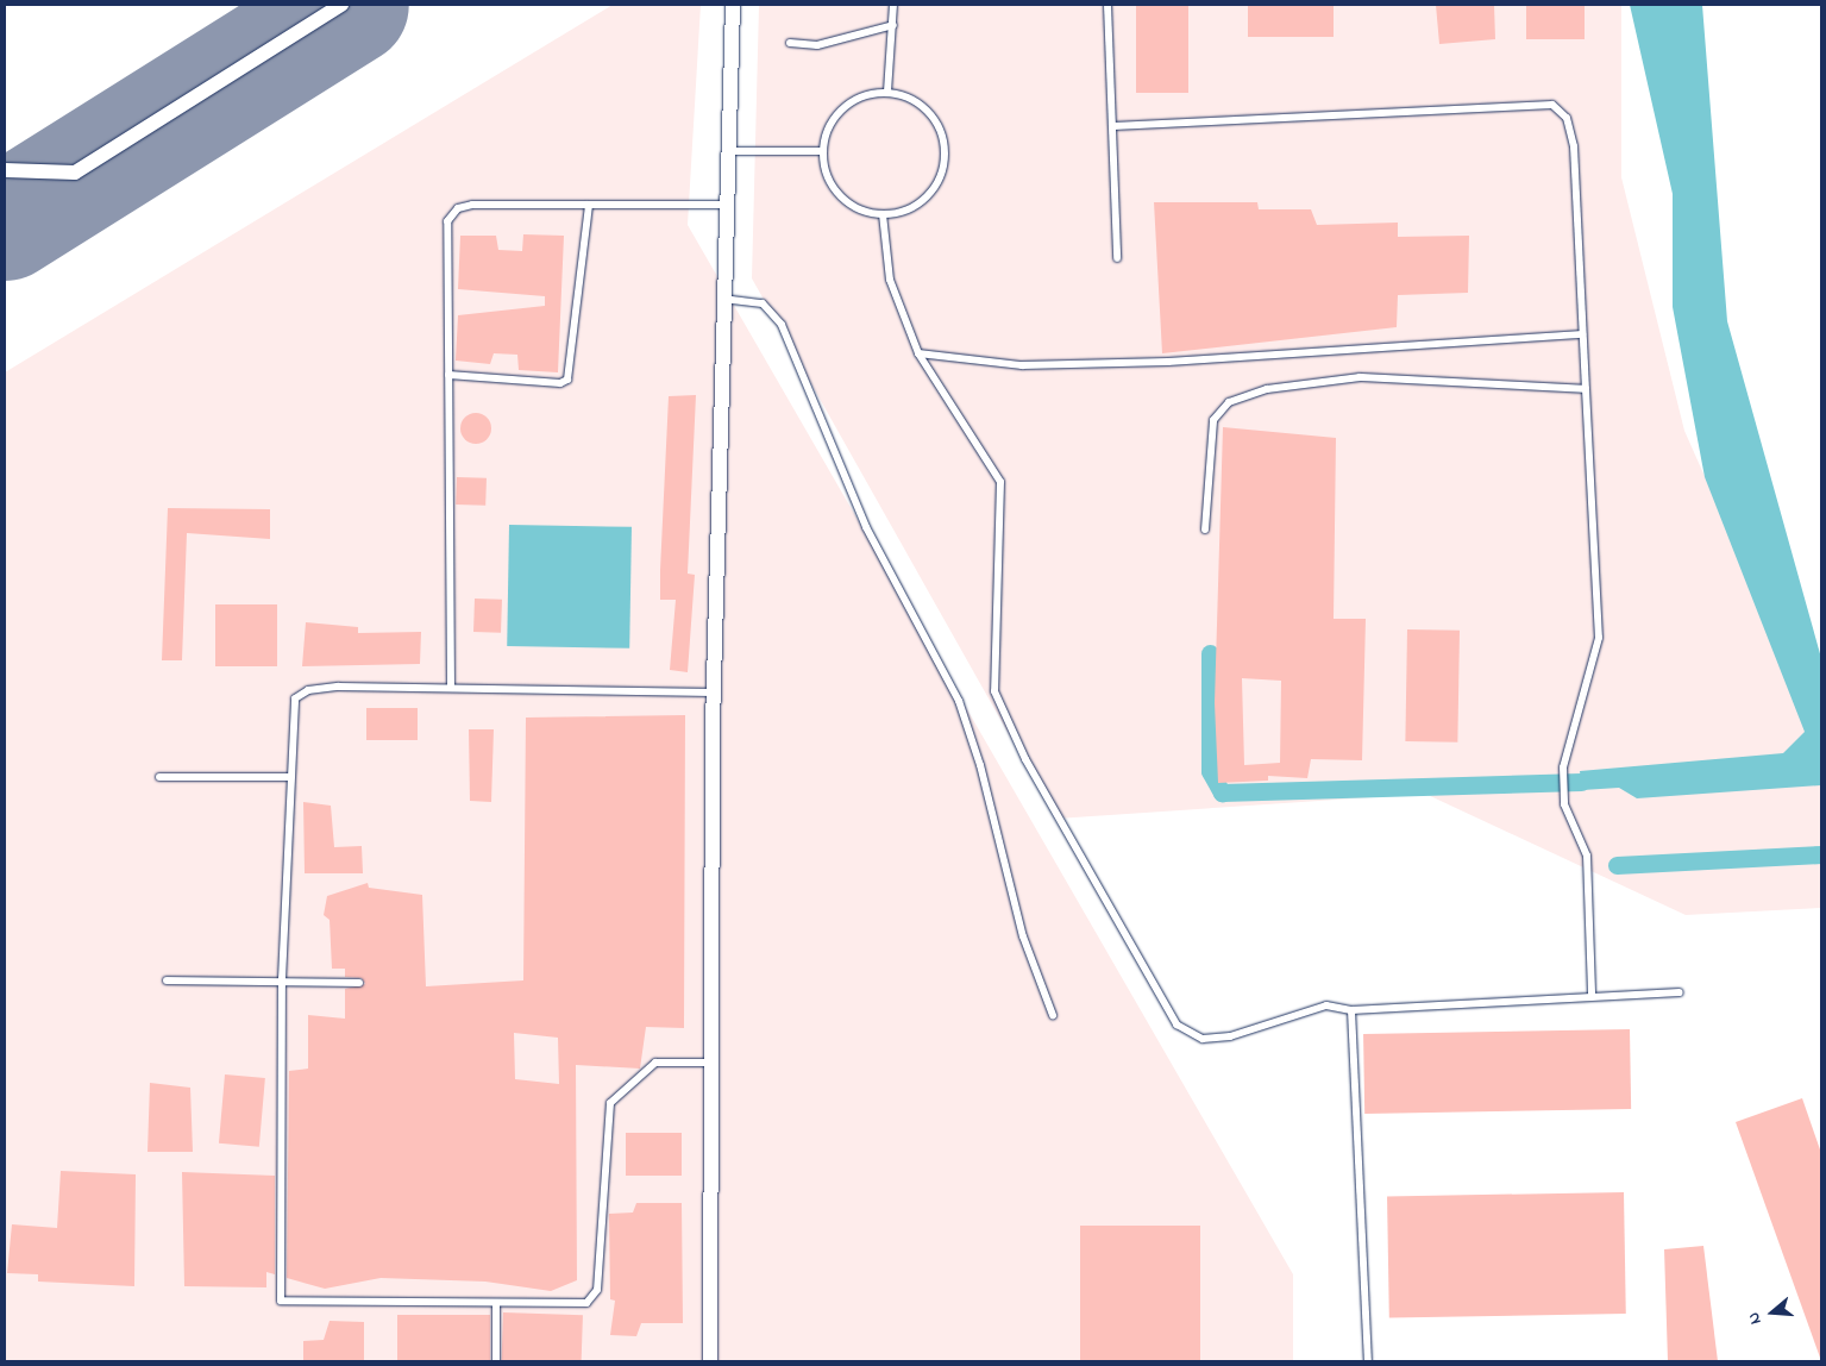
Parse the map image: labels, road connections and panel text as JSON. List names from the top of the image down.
{
  "north": "left"
}
